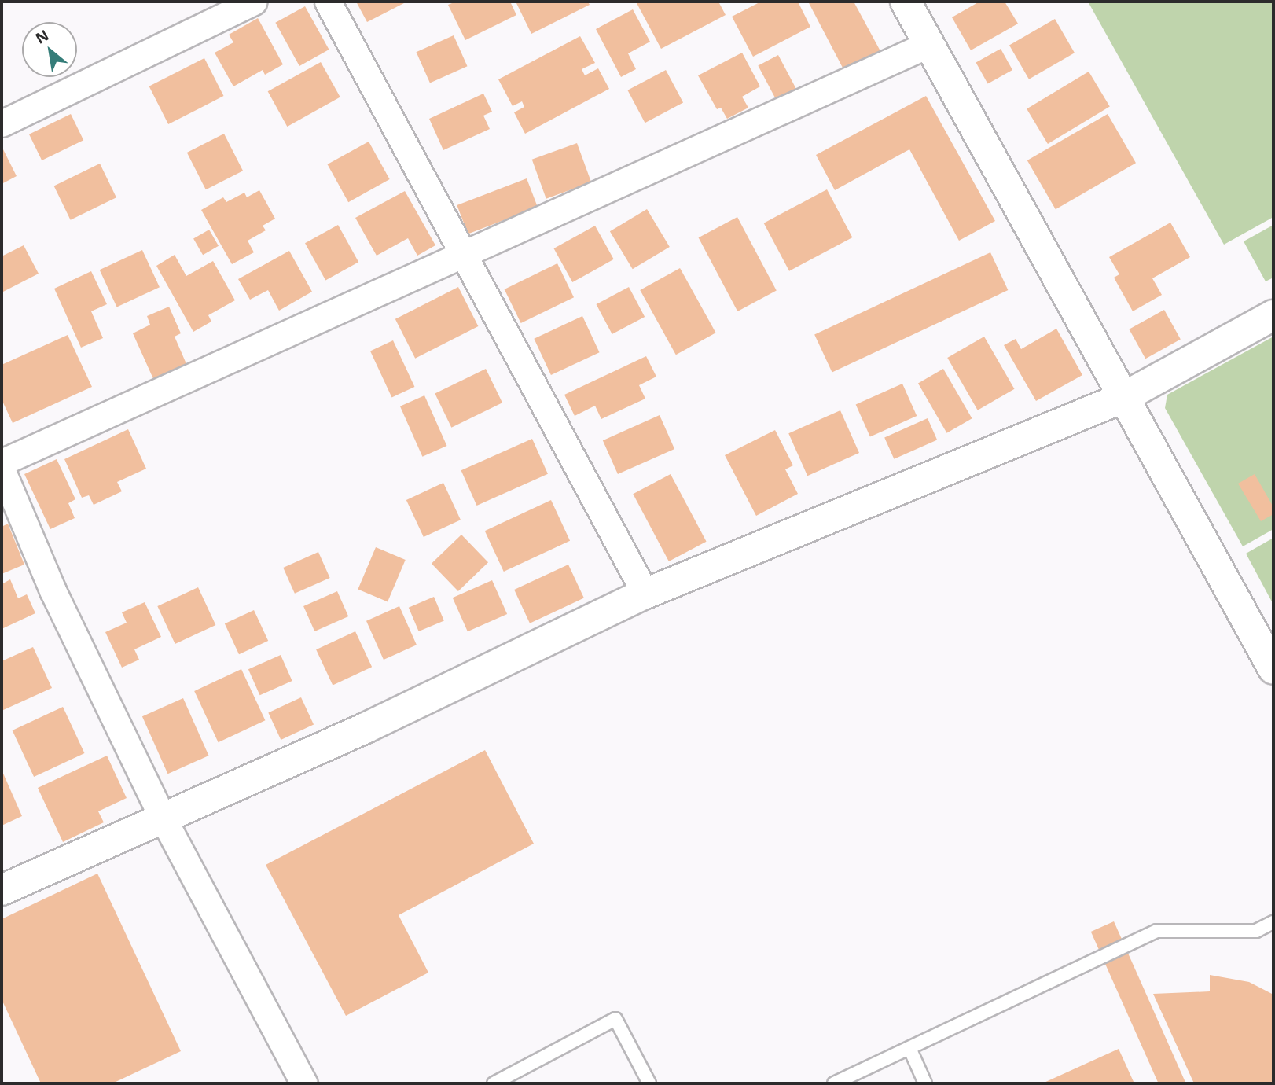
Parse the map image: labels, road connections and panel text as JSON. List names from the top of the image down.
{
  "north": "top left"
}
